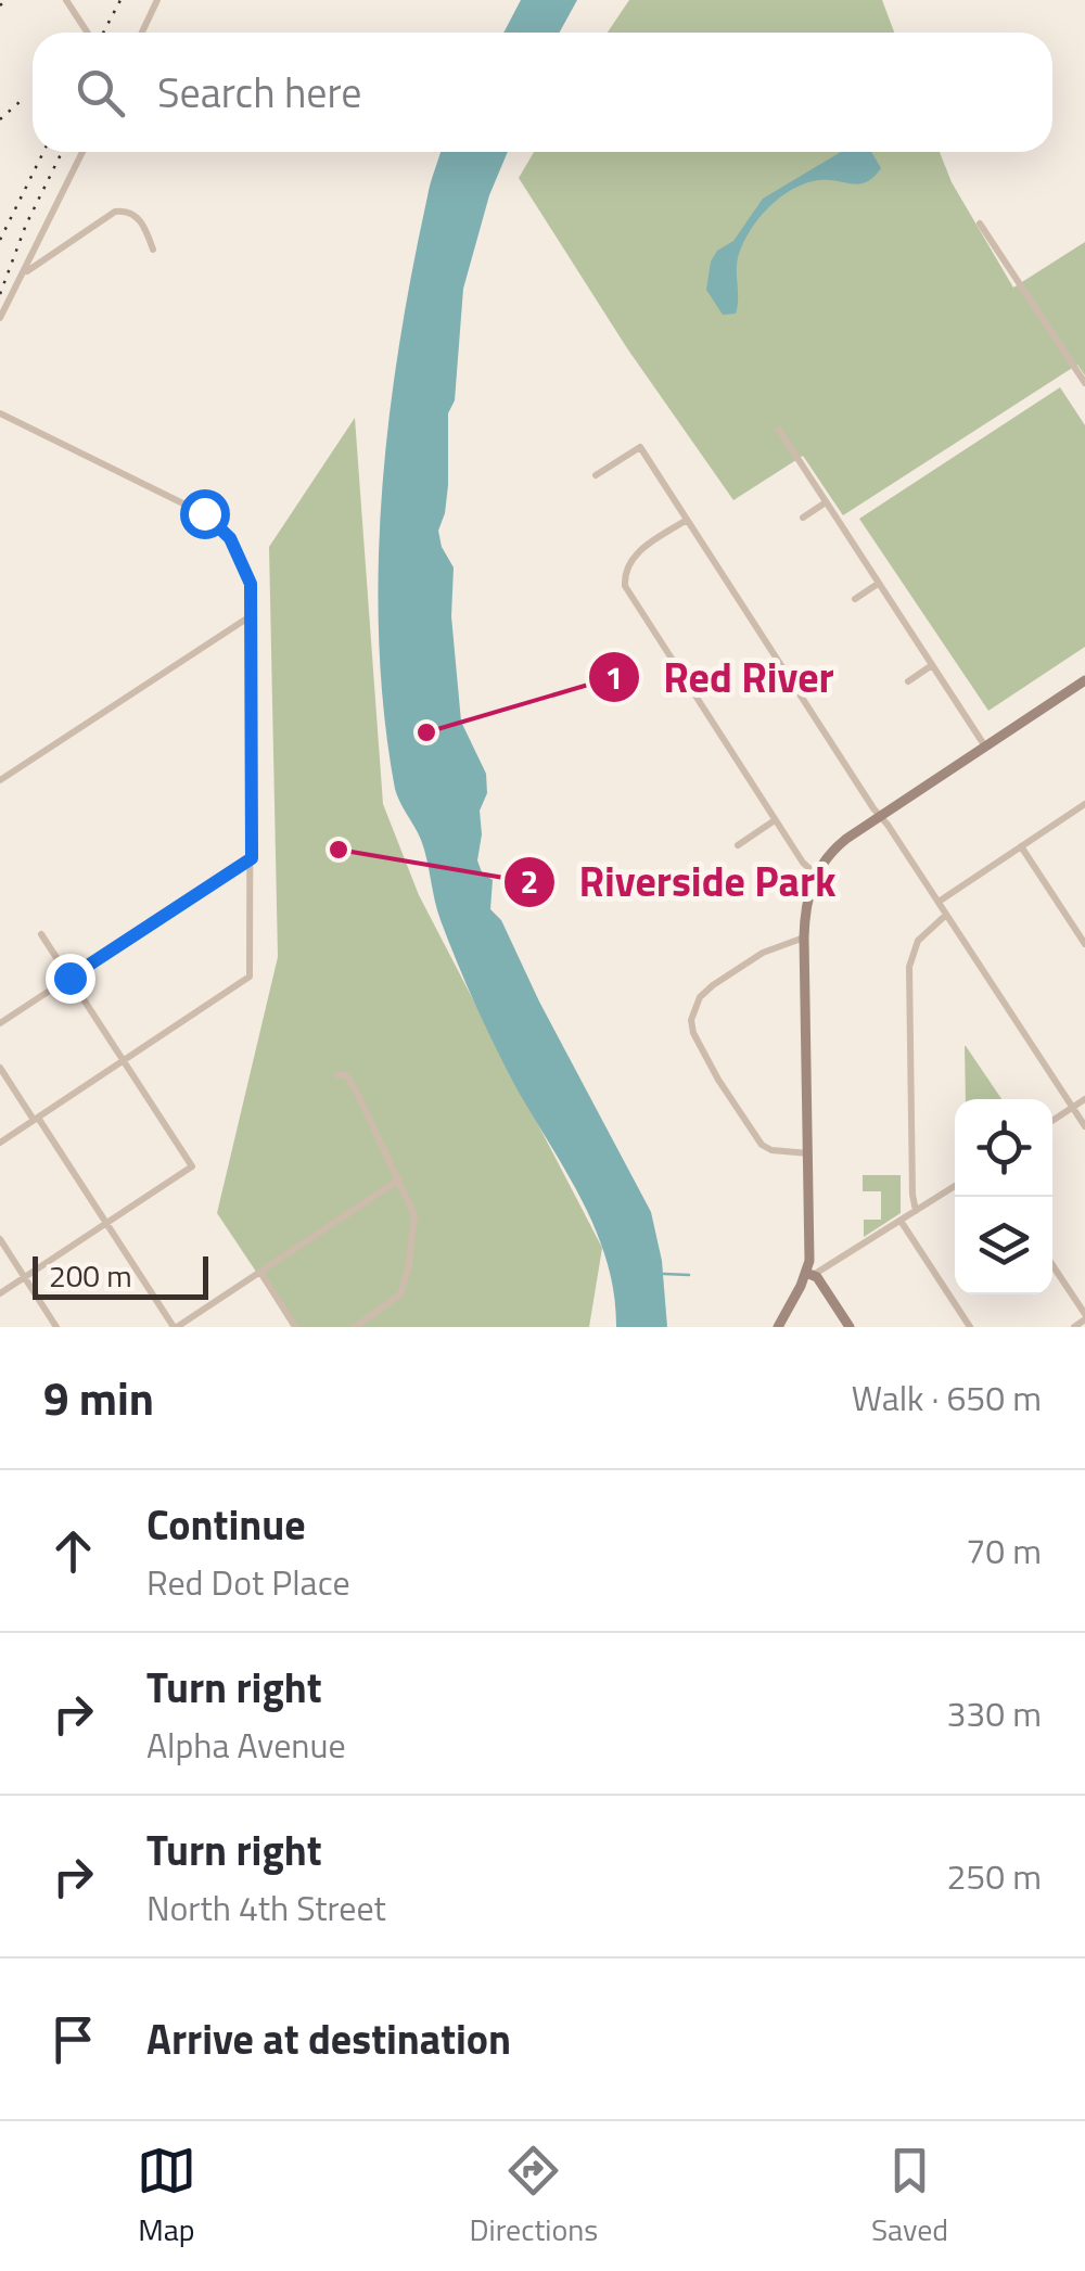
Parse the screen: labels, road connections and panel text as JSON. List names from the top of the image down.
{
  "places": ["Red River", "Riverside Park"],
  "scale_bar": "200 m",
  "page": {
    "search": "Search here",
    "scale": "200 m",
    "heading": ["9 min", "Walk · 650 m"],
    "list": [
      ["Continue", "Red Dot Place", "70 m"],
      ["Turn right", "Alpha Avenue", "330 m"],
      ["Turn right", "North 4th Street", "250 m"],
      "Arrive at destination"
    ],
    "nav": ["Map", "Directions", "Saved"]
  }
}
